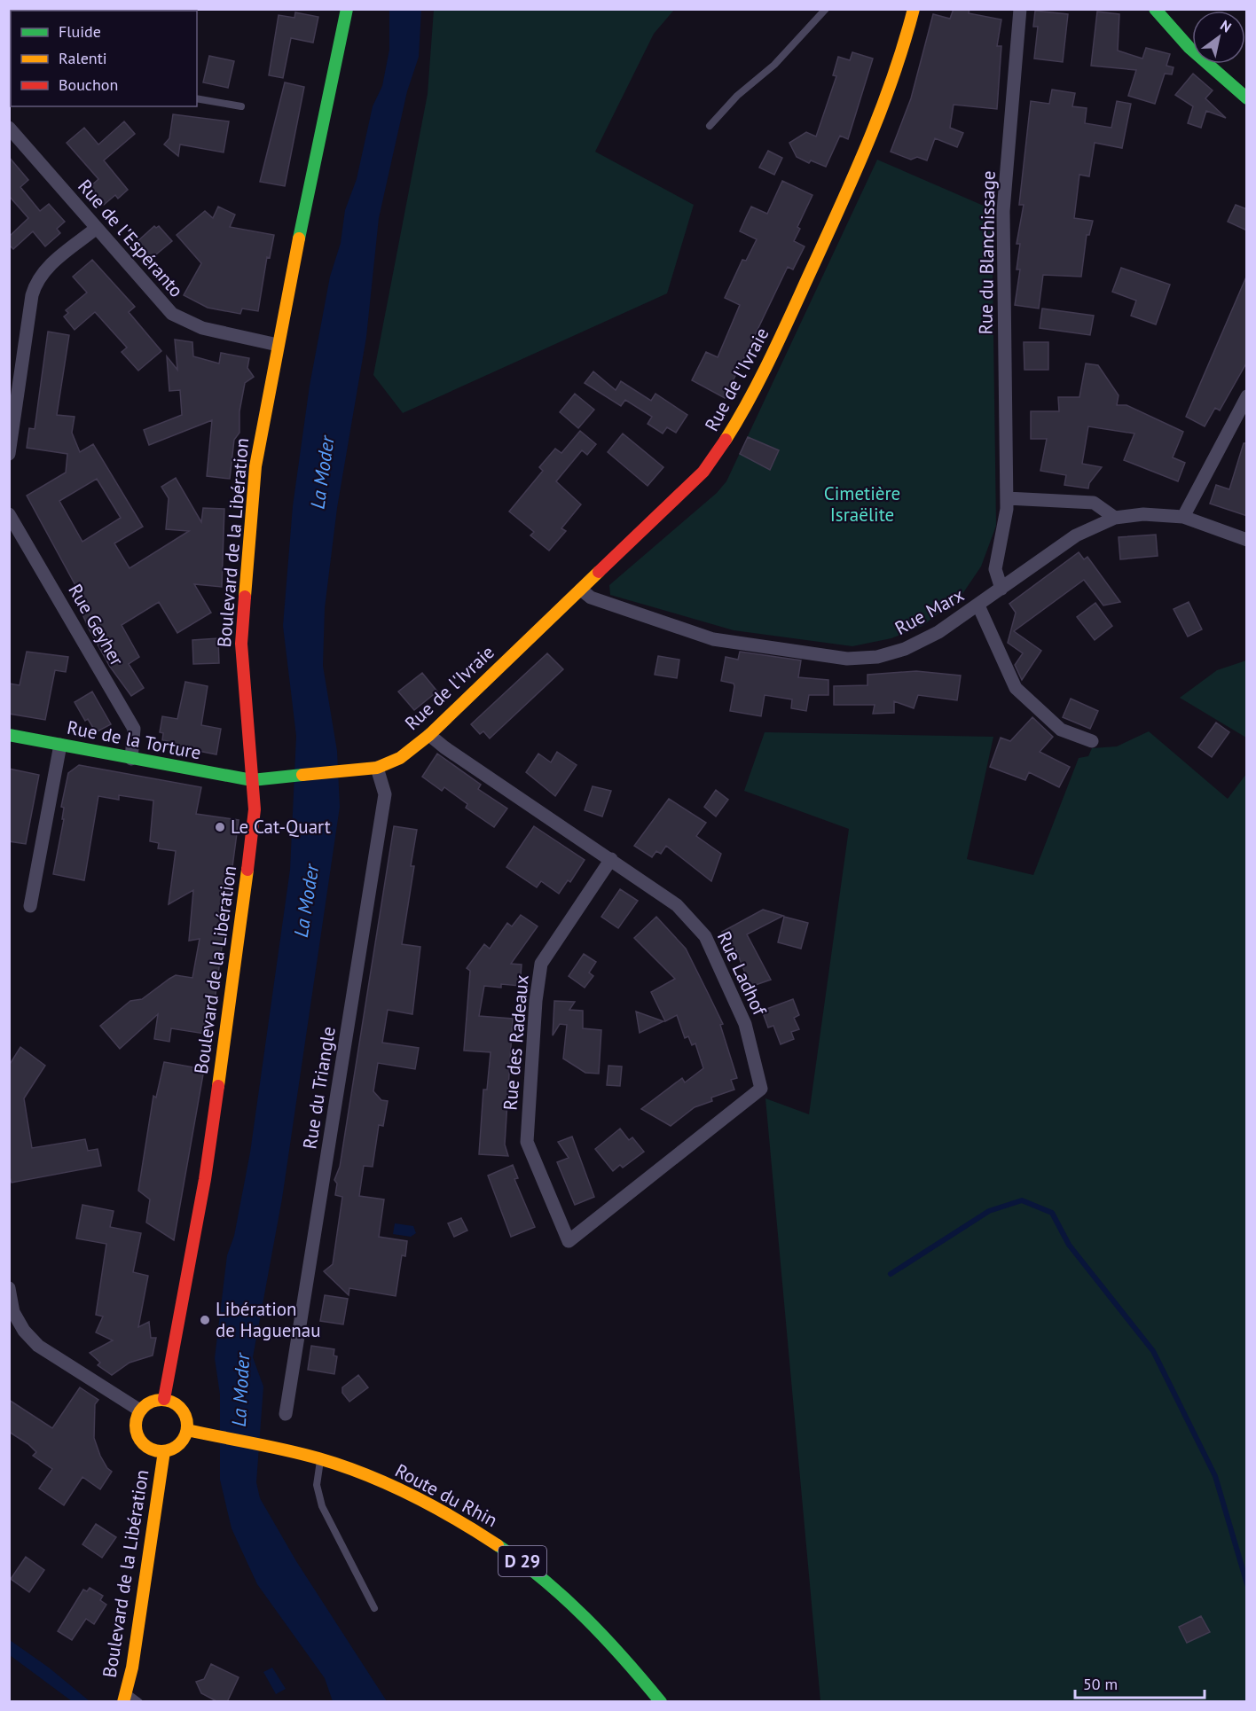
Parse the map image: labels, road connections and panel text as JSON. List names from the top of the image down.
{
  "streets": {
    "main road": [
      "Rue de l'Ivraie",
      "Boulevard de la Libération",
      "Rue de la Torture",
      "Route du Rhin",
      "D 29"
    ],
    "street": [
      "Rue de l'Espéranto",
      "Rue du Blanchissage",
      "Rue Marx",
      "Rue Geyher",
      "Rue Ladhof",
      "Rue des Radeaux",
      "Rue du Triangle"
    ]
  },
  "crossings": [
    ["Rue de l'Espéranto", "Boulevard de la Libération"],
    ["Rue du Blanchissage", "Rue Marx"],
    ["Rue de l'Ivraie", "Rue Marx"],
    ["Rue de l'Ivraie", "Rue de la Torture"],
    ["Rue de l'Ivraie", "Rue Ladhof"],
    ["Rue de l'Ivraie", "Rue du Triangle"],
    ["Boulevard de la Libération", "Rue de la Torture"],
    ["Boulevard de la Libération", "Route du Rhin"],
    ["Rue Geyher", "Rue de la Torture"],
    ["Rue Ladhof", "Rue des Radeaux"]
  ],
  "water": ["La Moder"],
  "parks": ["Cimetière Israëlite"],
  "places": ["Le Cat-Quart", "Libération de Haguenau"],
  "legend": ["Fluide", "Ralenti", "Bouchon"],
  "scale_bar": "50 m",
  "north": "top right"
}
